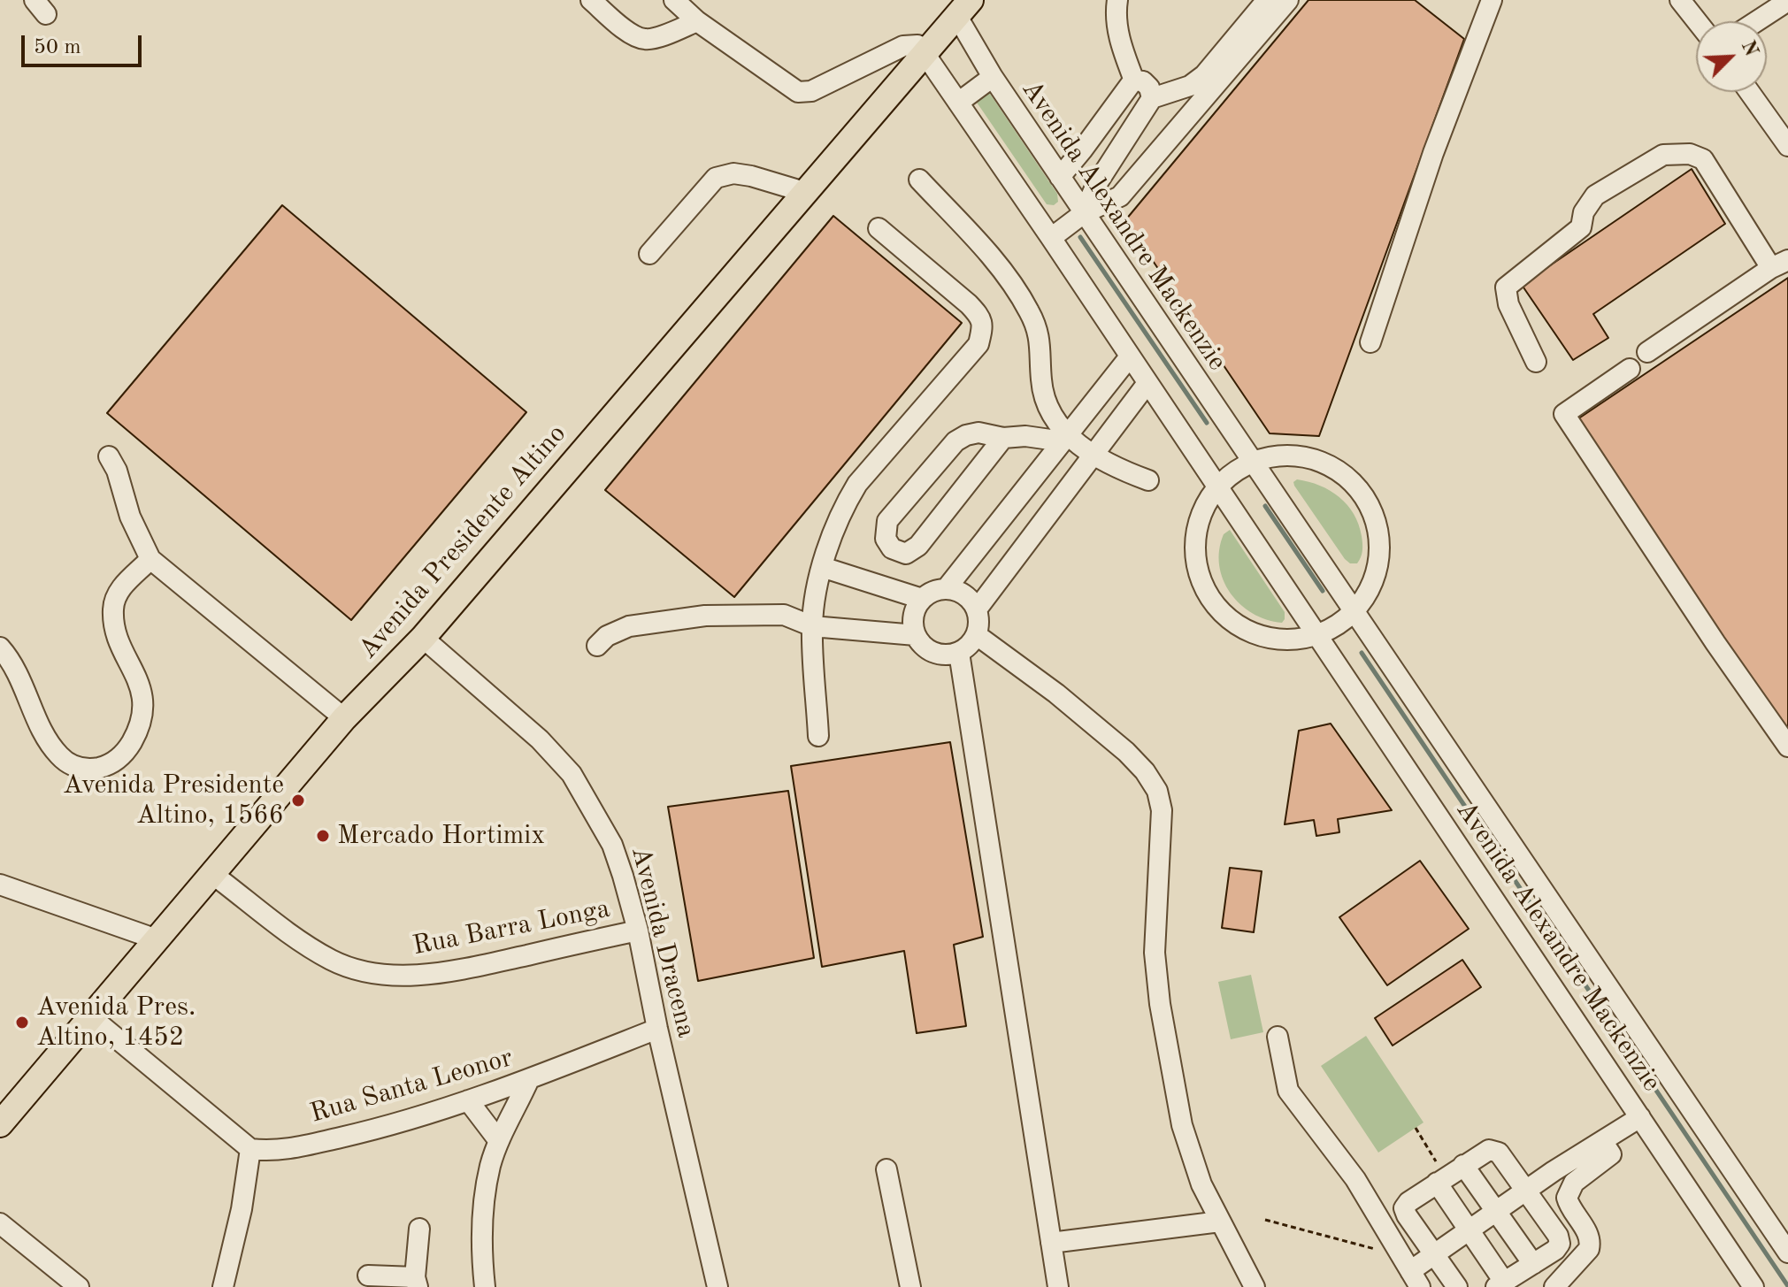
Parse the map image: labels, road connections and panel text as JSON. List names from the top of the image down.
{
  "streets": {
    "main road": ["Avenida Presidente Altino"],
    "street": [
      "Avenida Alexandre Mackenzie",
      "Rua Barra Longa",
      "Avenida Dracena",
      "Rua Santa Leonor"
    ]
  },
  "crossings": [
    ["Avenida Alexandre Mackenzie", "Avenida Presidente Altino"],
    ["Avenida Presidente Altino", "Rua Barra Longa"],
    ["Avenida Presidente Altino", "Avenida Dracena"],
    ["Rua Barra Longa", "Avenida Dracena"],
    ["Avenida Dracena", "Rua Santa Leonor"]
  ],
  "places": ["Avenida Presidente Altino, 1566", "Mercado Hortimix", "Avenida Pres. Altino, 1452"],
  "scale_bar": "50 m",
  "north": "top right"
}
